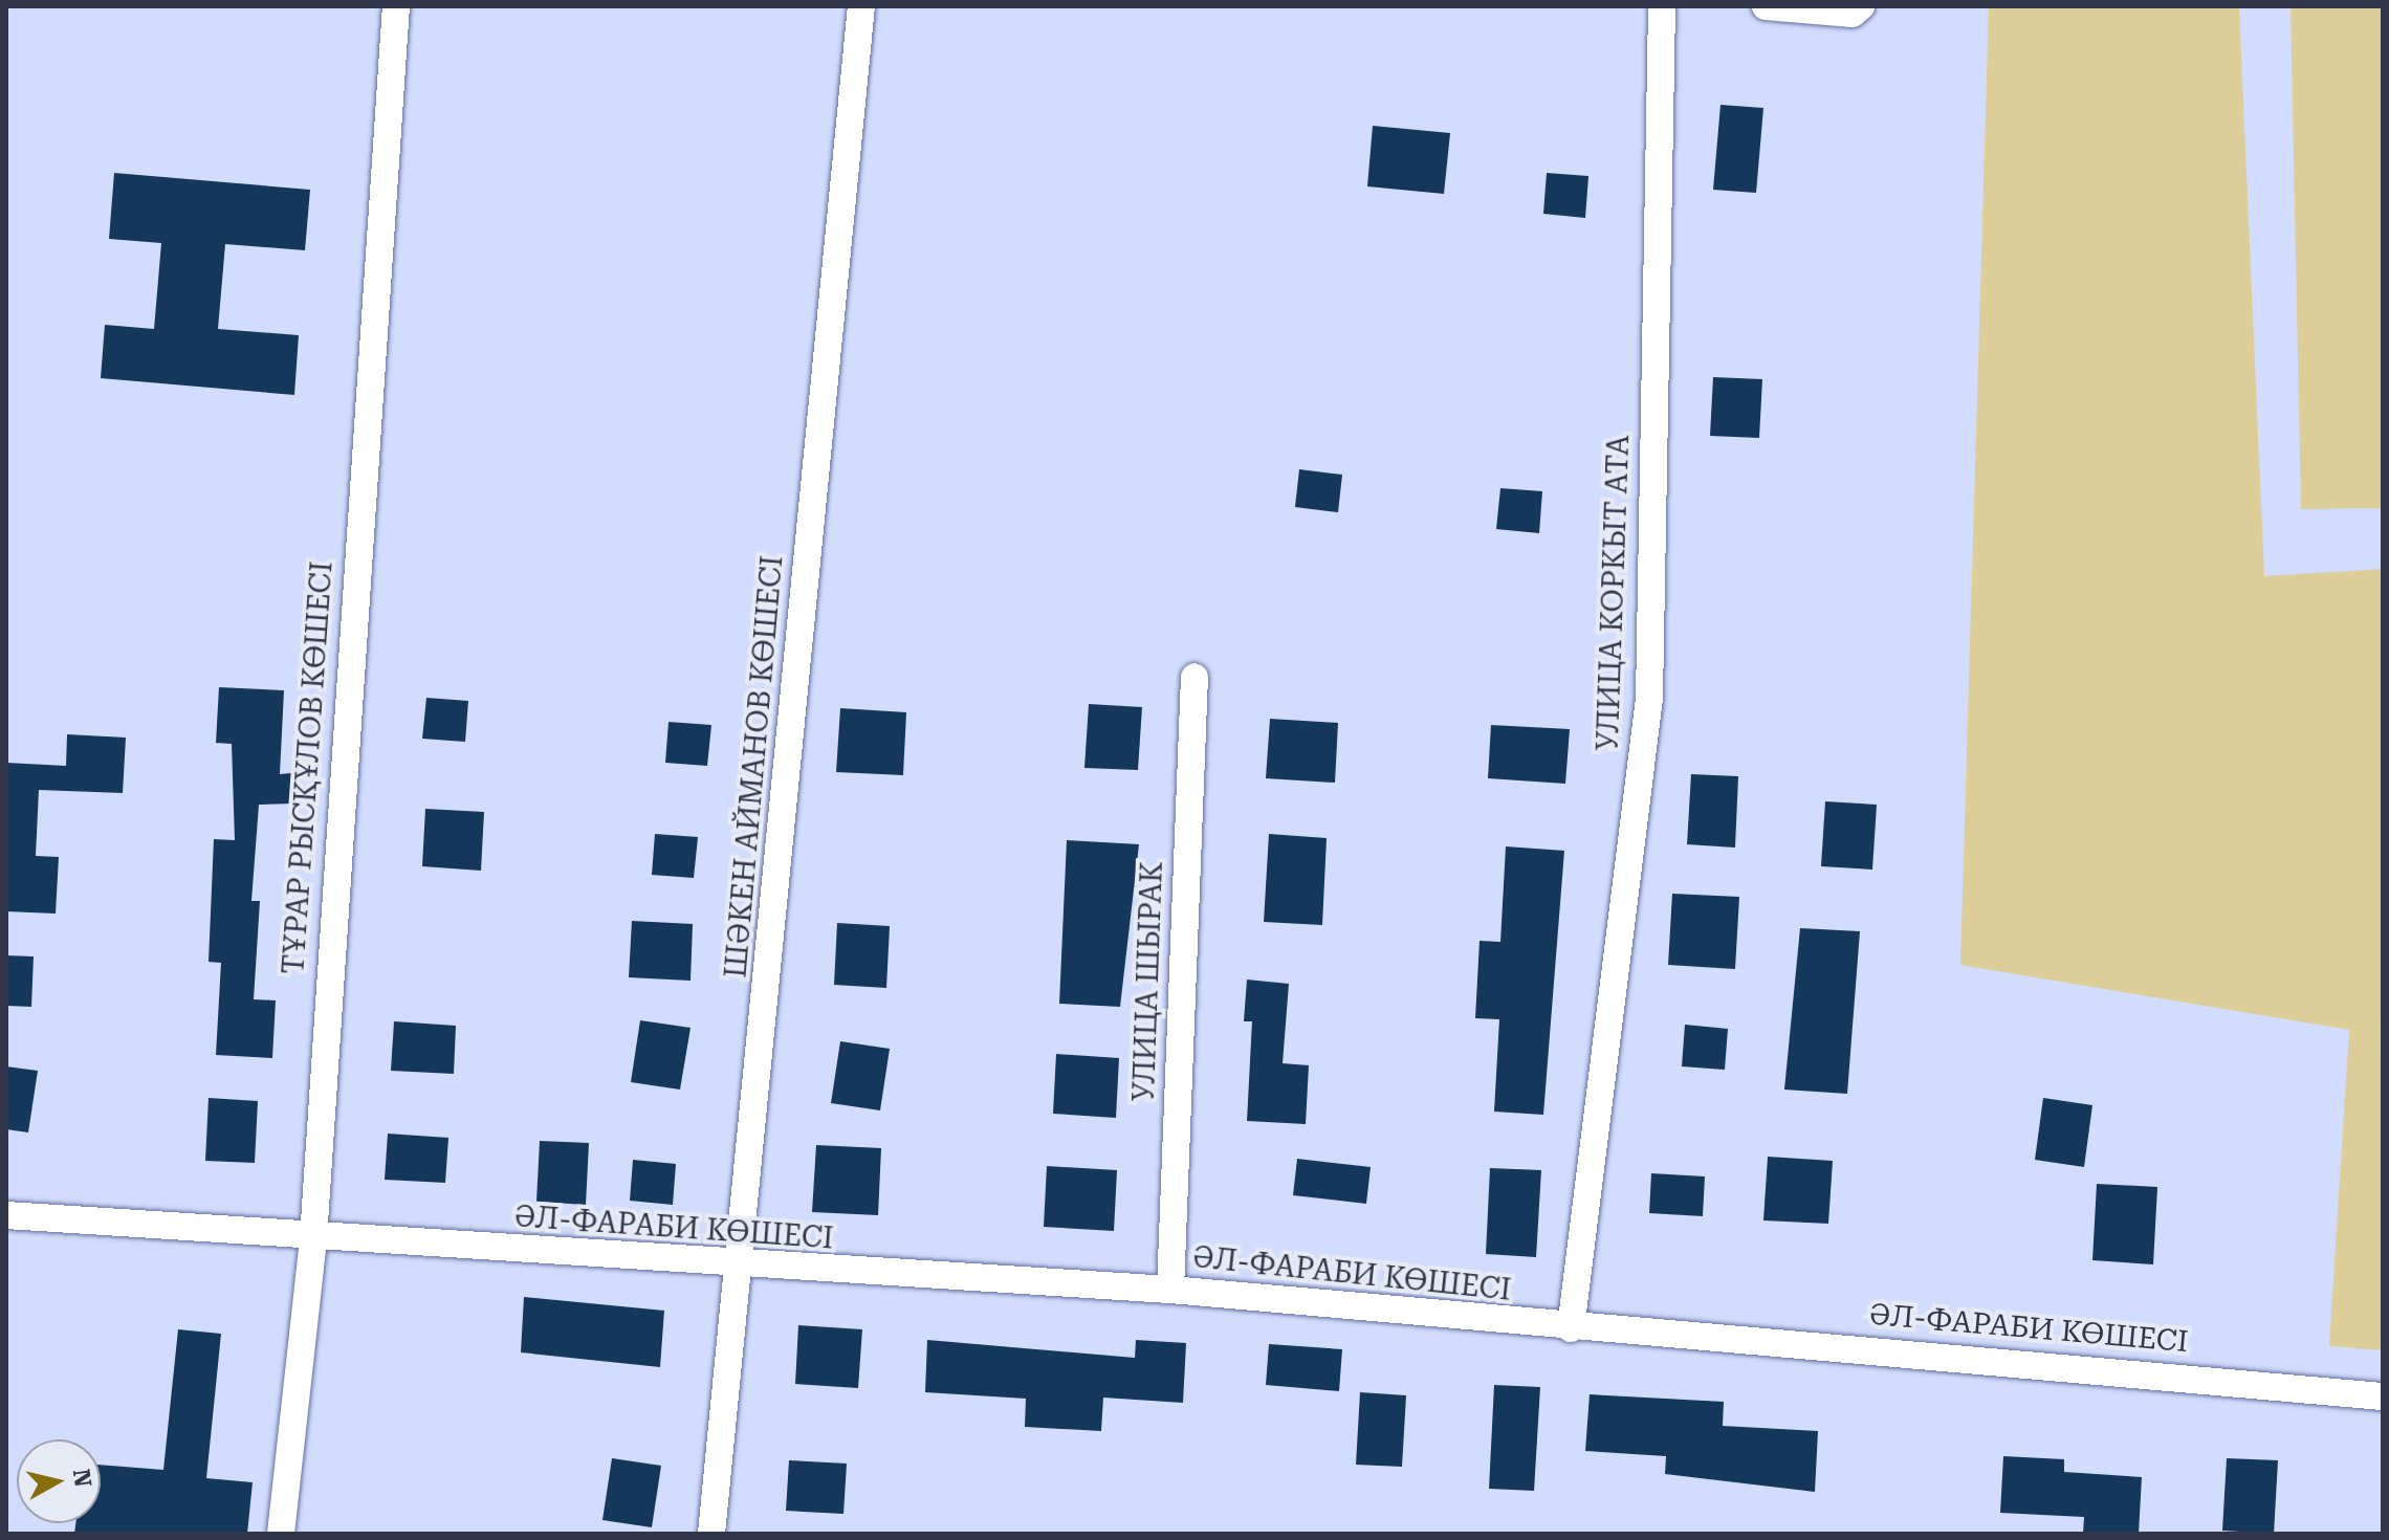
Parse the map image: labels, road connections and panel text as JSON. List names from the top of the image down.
{
  "streets": {
    "street": [
      "УЛИЦА КОРКЫТ АТА",
      "ШӘКЕН АЙМАНОВ КӨШЕСІ",
      "ТҰРАР РЫСҚҰЛОВ КӨШЕСІ",
      "УЛИЦА ШЫРАК",
      "ӘЛ-ФАРАБИ КӨШЕСІ"
    ]
  },
  "crossings": [
    ["УЛИЦА КОРКЫТ АТА", "ӘЛ-ФАРАБИ КӨШЕСІ"],
    ["ШӘКЕН АЙМАНОВ КӨШЕСІ", "ӘЛ-ФАРАБИ КӨШЕСІ"],
    ["ТҰРАР РЫСҚҰЛОВ КӨШЕСІ", "ӘЛ-ФАРАБИ КӨШЕСІ"],
    ["УЛИЦА ШЫРАК", "ӘЛ-ФАРАБИ КӨШЕСІ"]
  ],
  "north": "right"
}
